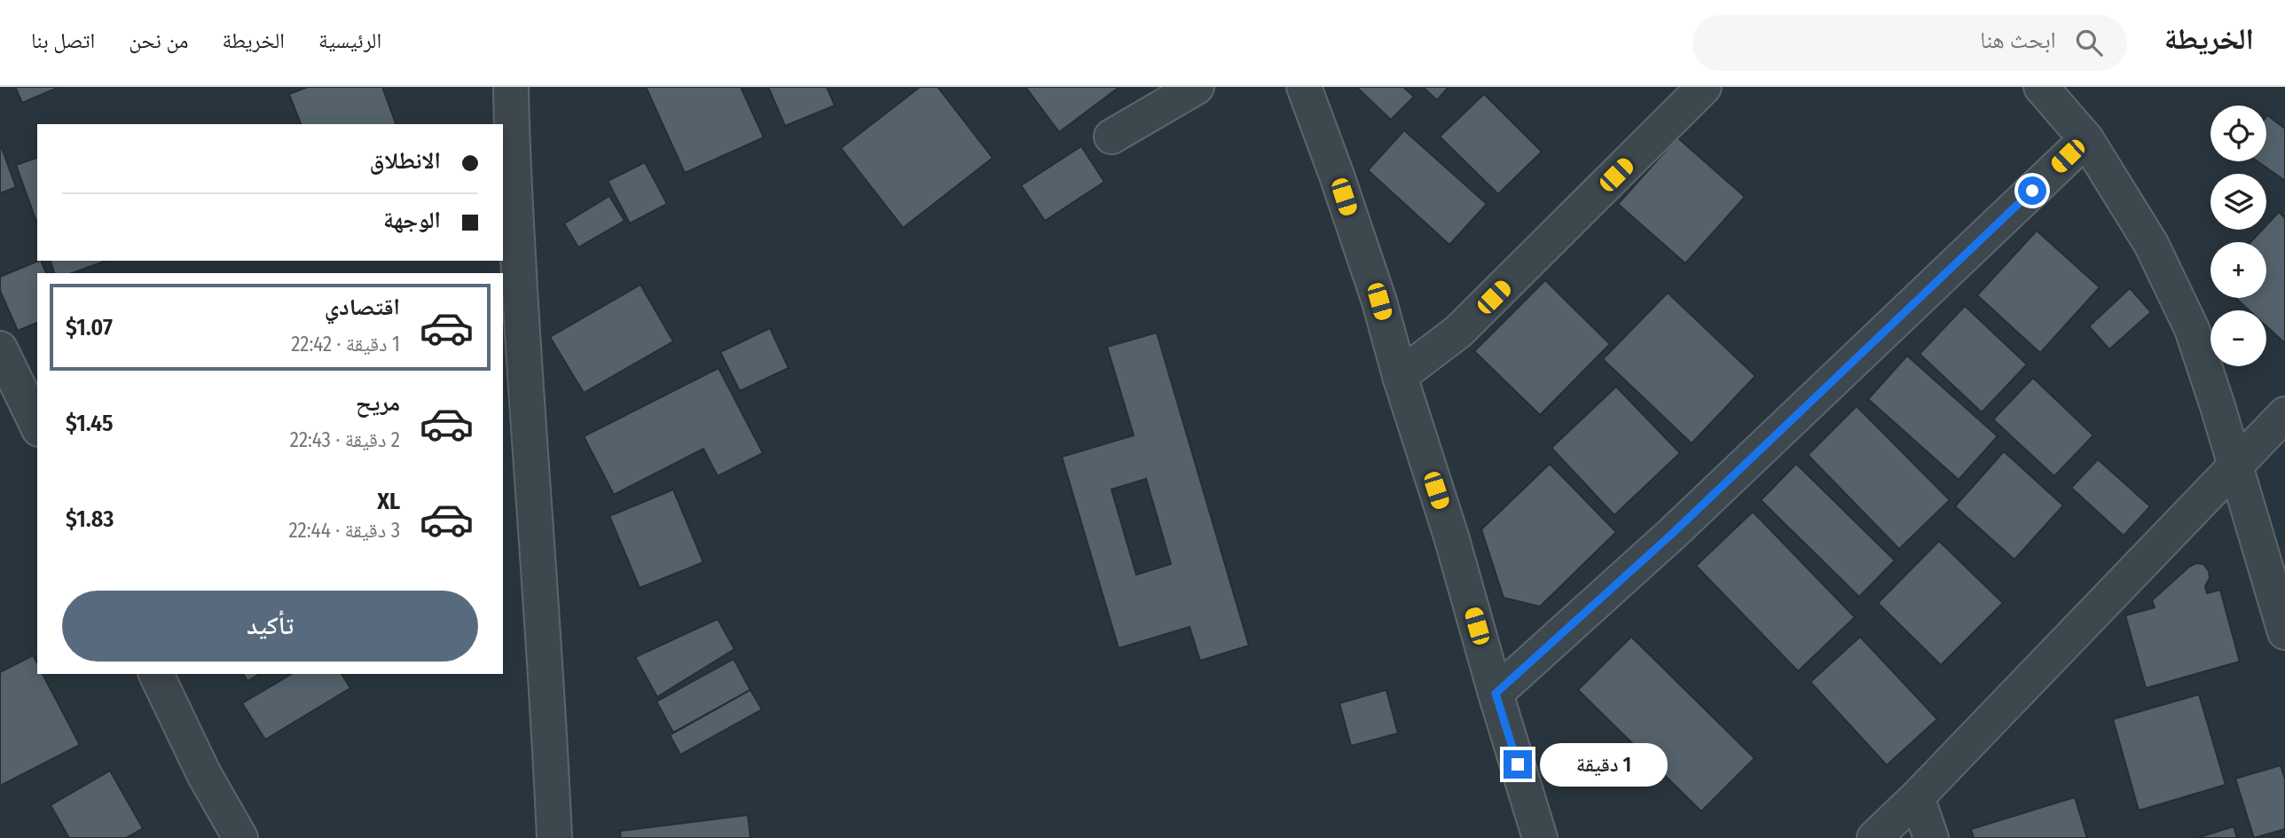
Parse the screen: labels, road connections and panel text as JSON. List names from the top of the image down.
{
  "page": {
    "header": "الخريطة",
    "search": "ابحث هنا",
    "nav": [
      "الرئيسية",
      "الخريطة",
      "من نحن",
      "اتصل بنا"
    ],
    "map_buttons": ["+", "−"],
    "banner": ["الانطلاق", "الوجهة"],
    "list": [
      {
        "name": "اقتصادي",
        "note": "1 دقيقة · 22:42",
        "value": "$1.07"
      },
      {
        "name": "مريح",
        "note": "2 دقيقة · 22:43",
        "value": "$1.45"
      },
      {
        "name": "XL",
        "note": "3 دقيقة · 22:44",
        "value": "$1.83"
      }
    ],
    "buttons": "تأكيد",
    "bubble": "1 دقيقة"
  }
}
